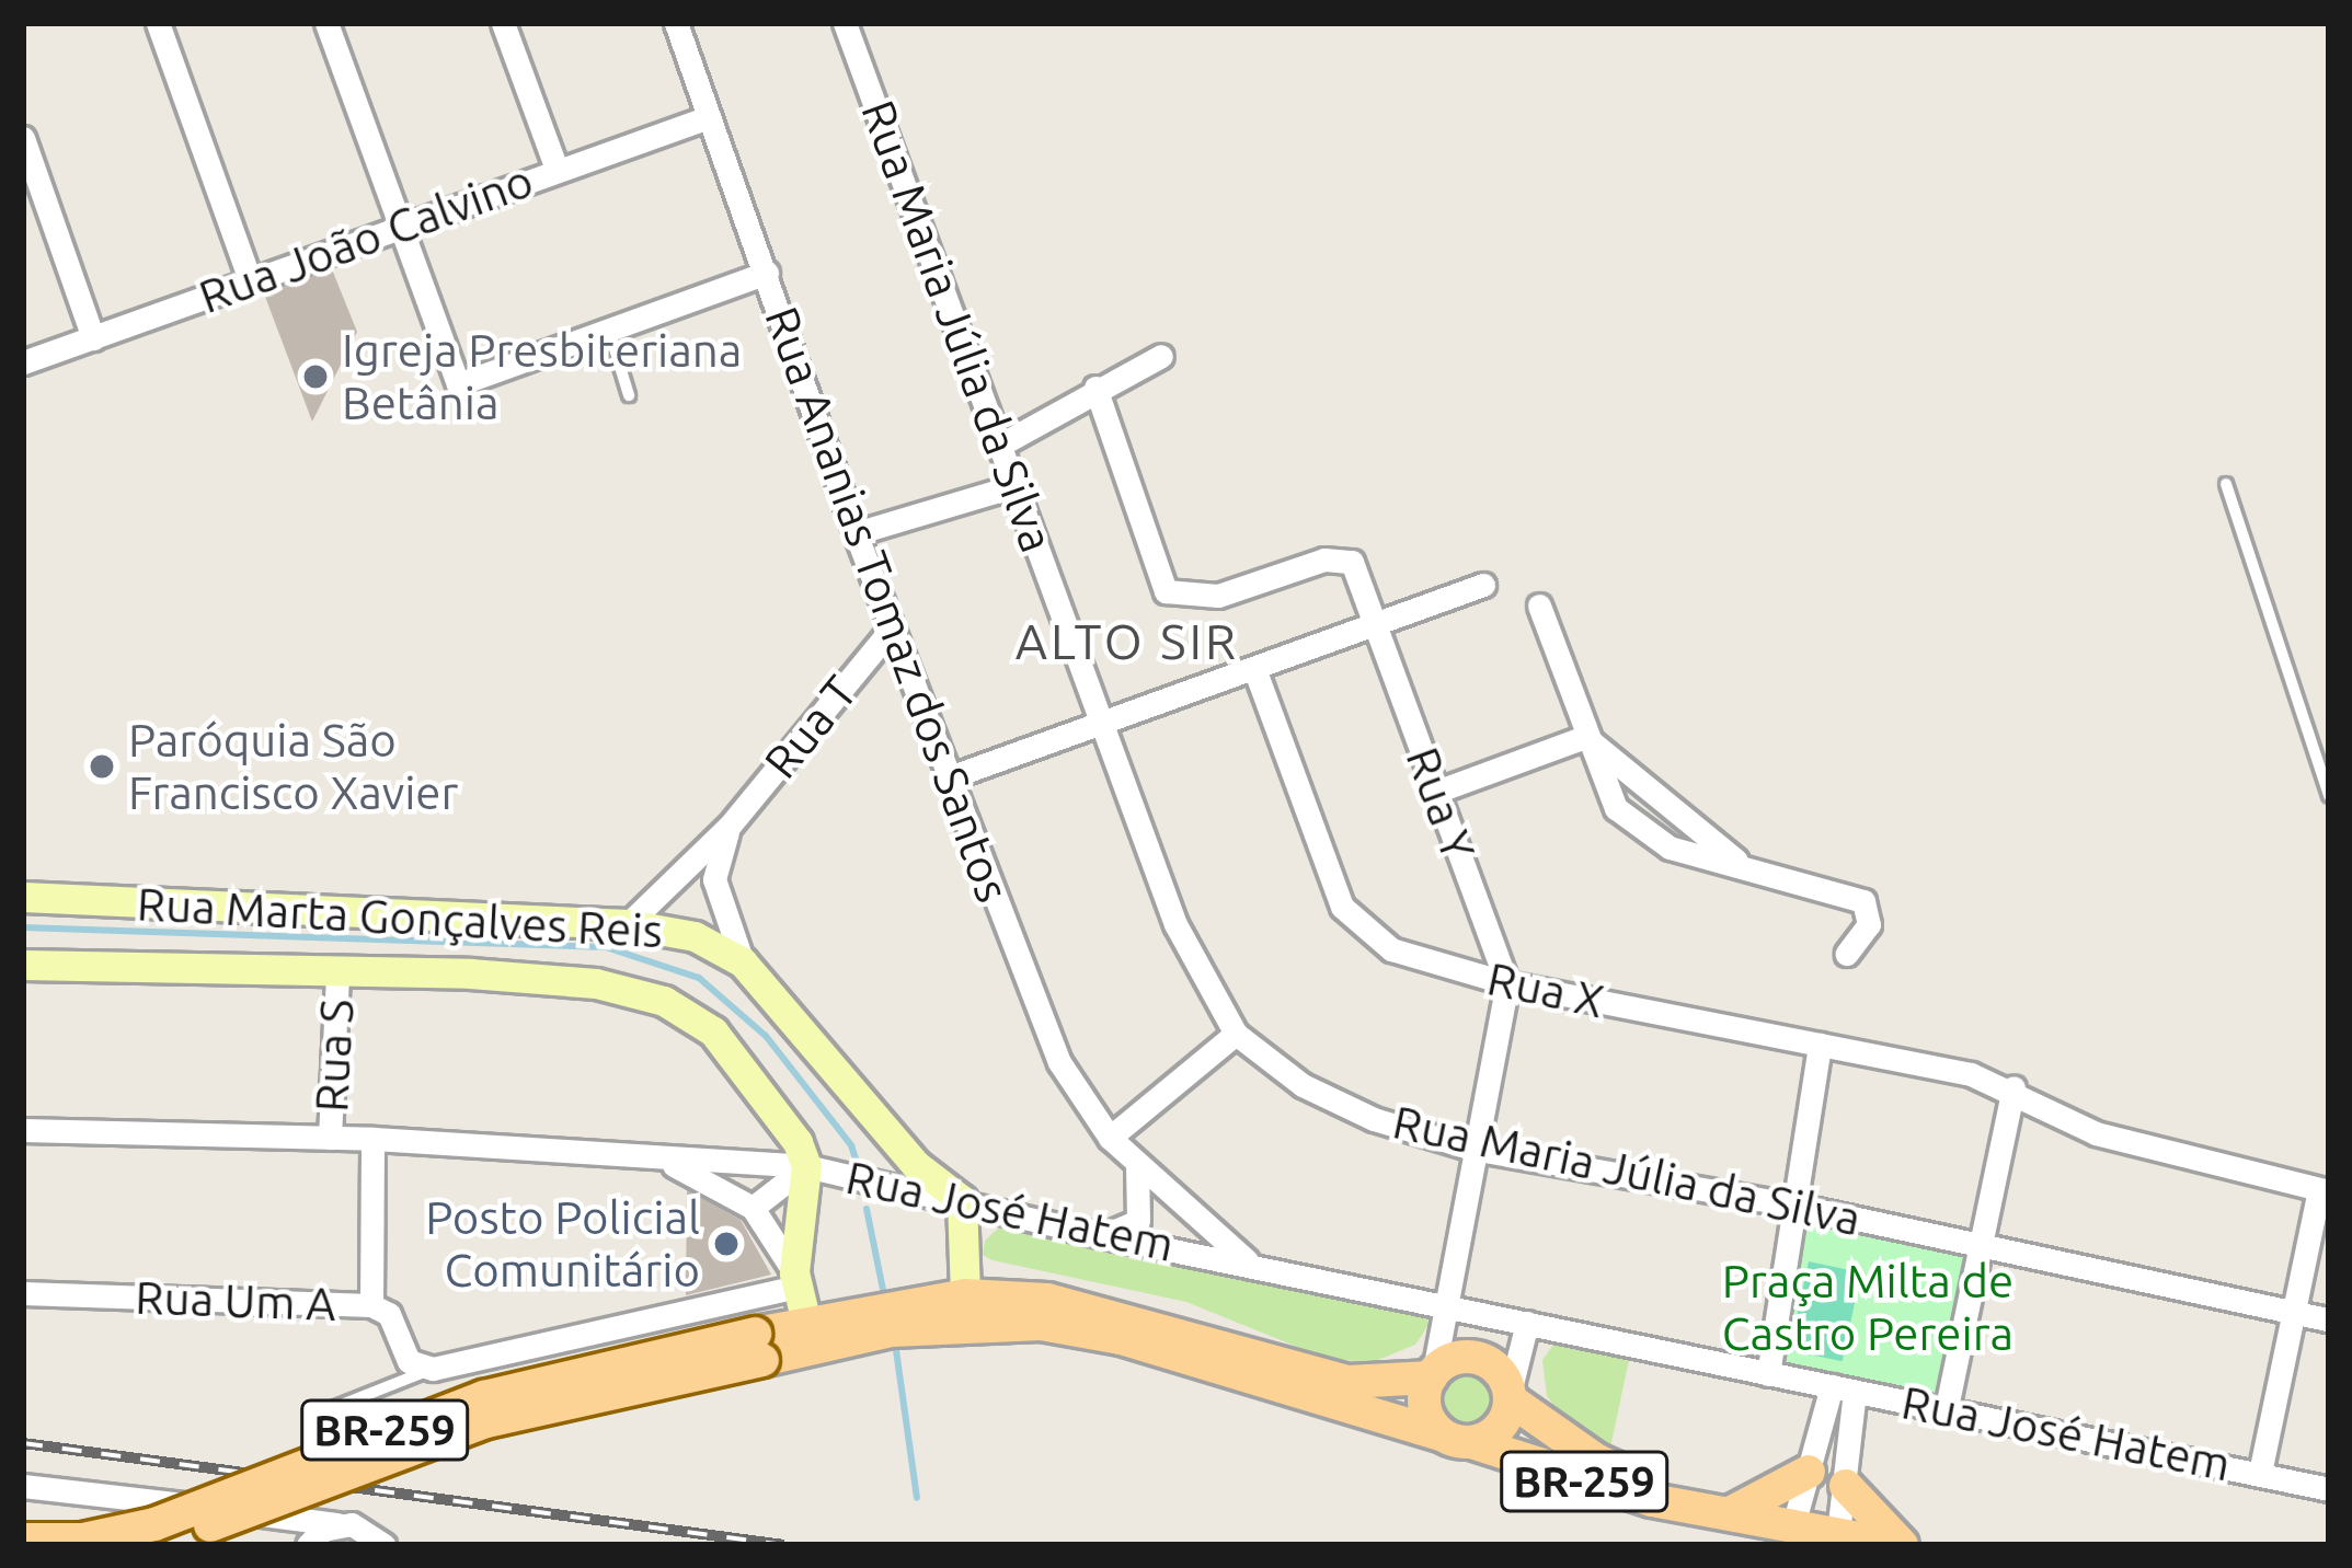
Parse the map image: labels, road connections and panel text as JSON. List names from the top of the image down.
{
  "streets": {
    "main road": ["BR-259"],
    "street": [
      "Rua João Calvino",
      "Rua Maria Júlia da Silva",
      "Rua Ananias Tomaz dos Santos",
      "Rua T",
      "Rua Y",
      "Rua Marta Gonçalves Reis",
      "Rua X",
      "Rua S",
      "Rua José Hatem",
      "Rua Um A"
    ]
  },
  "crossings": [
    ["Rua João Calvino", "Rua Ananias Tomaz dos Santos"],
    ["Rua Ananias Tomaz dos Santos", "Rua T"],
    ["Rua Ananias Tomaz dos Santos", "Rua José Hatem"],
    ["Rua T", "Rua Marta Gonçalves Reis"],
    ["Rua Y", "Rua X"],
    ["Rua Marta Gonçalves Reis", "Rua S"],
    ["Rua Marta Gonçalves Reis", "Rua José Hatem"],
    ["Rua S", "Rua José Hatem"]
  ],
  "districts": ["ALTO SIR"],
  "parks": ["Praça Milta de Castro Pereira"],
  "places": ["Igreja Presbiteriana Betânia", "Paróquia São Francisco Xavier", "Posto Policial Comunitário"]
}
